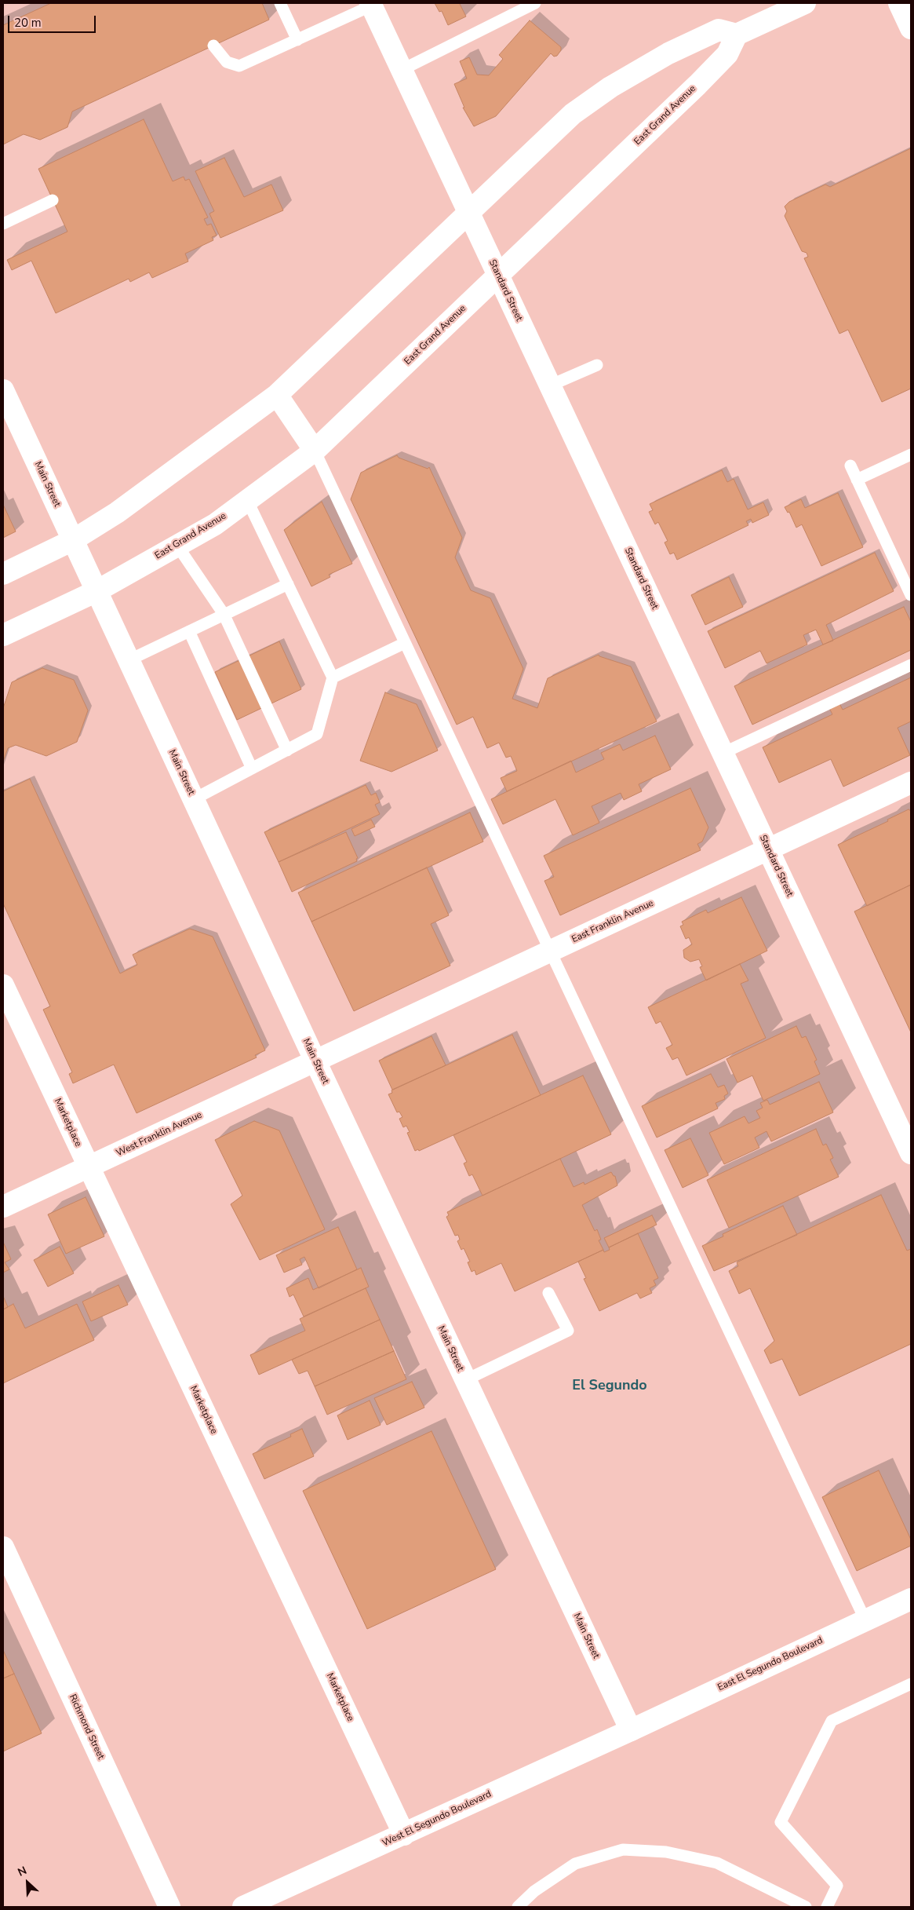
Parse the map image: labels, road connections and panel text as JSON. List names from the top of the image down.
{
  "streets": {
    "street": [
      "East Grand Avenue",
      "Standard Street",
      "Main Street",
      "East Franklin Avenue",
      "Marketplace",
      "West Franklin Avenue",
      "East El Segundo Boulevard",
      "Richmond Street",
      "West El Segundo Boulevard"
    ]
  },
  "crossings": [
    ["East Grand Avenue", "Standard Street"],
    ["East Grand Avenue", "Main Street"],
    ["Standard Street", "East Franklin Avenue"],
    ["Main Street", "East Franklin Avenue"],
    ["Main Street", "West Franklin Avenue"],
    ["Main Street", "East El Segundo Boulevard"],
    ["Main Street", "West El Segundo Boulevard"],
    ["East Franklin Avenue", "West Franklin Avenue"],
    ["Marketplace", "West Franklin Avenue"],
    ["Marketplace", "West El Segundo Boulevard"],
    ["East El Segundo Boulevard", "West El Segundo Boulevard"]
  ],
  "districts": ["El Segundo"],
  "scale_bar": "20 m",
  "north": "top left"
}
